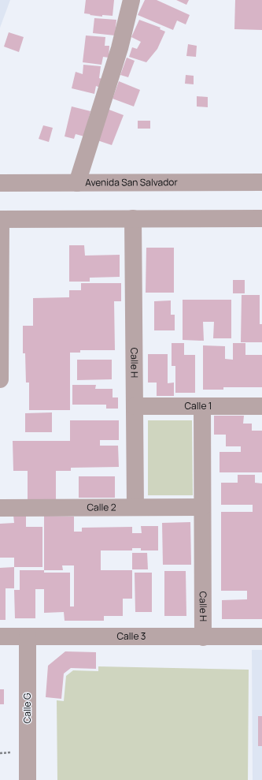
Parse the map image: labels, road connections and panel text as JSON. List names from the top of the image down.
{
  "streets": {
    "street": [
      "Avenida San Salvador",
      "Calle H",
      "Calle 1",
      "Calle 2",
      "Calle 3",
      "Calle G"
    ]
  },
  "crossings": [
    ["Calle H", "Calle 1"],
    ["Calle H", "Calle 2"],
    ["Calle H", "Calle 3"],
    ["Calle 3", "Calle G"]
  ]
}
